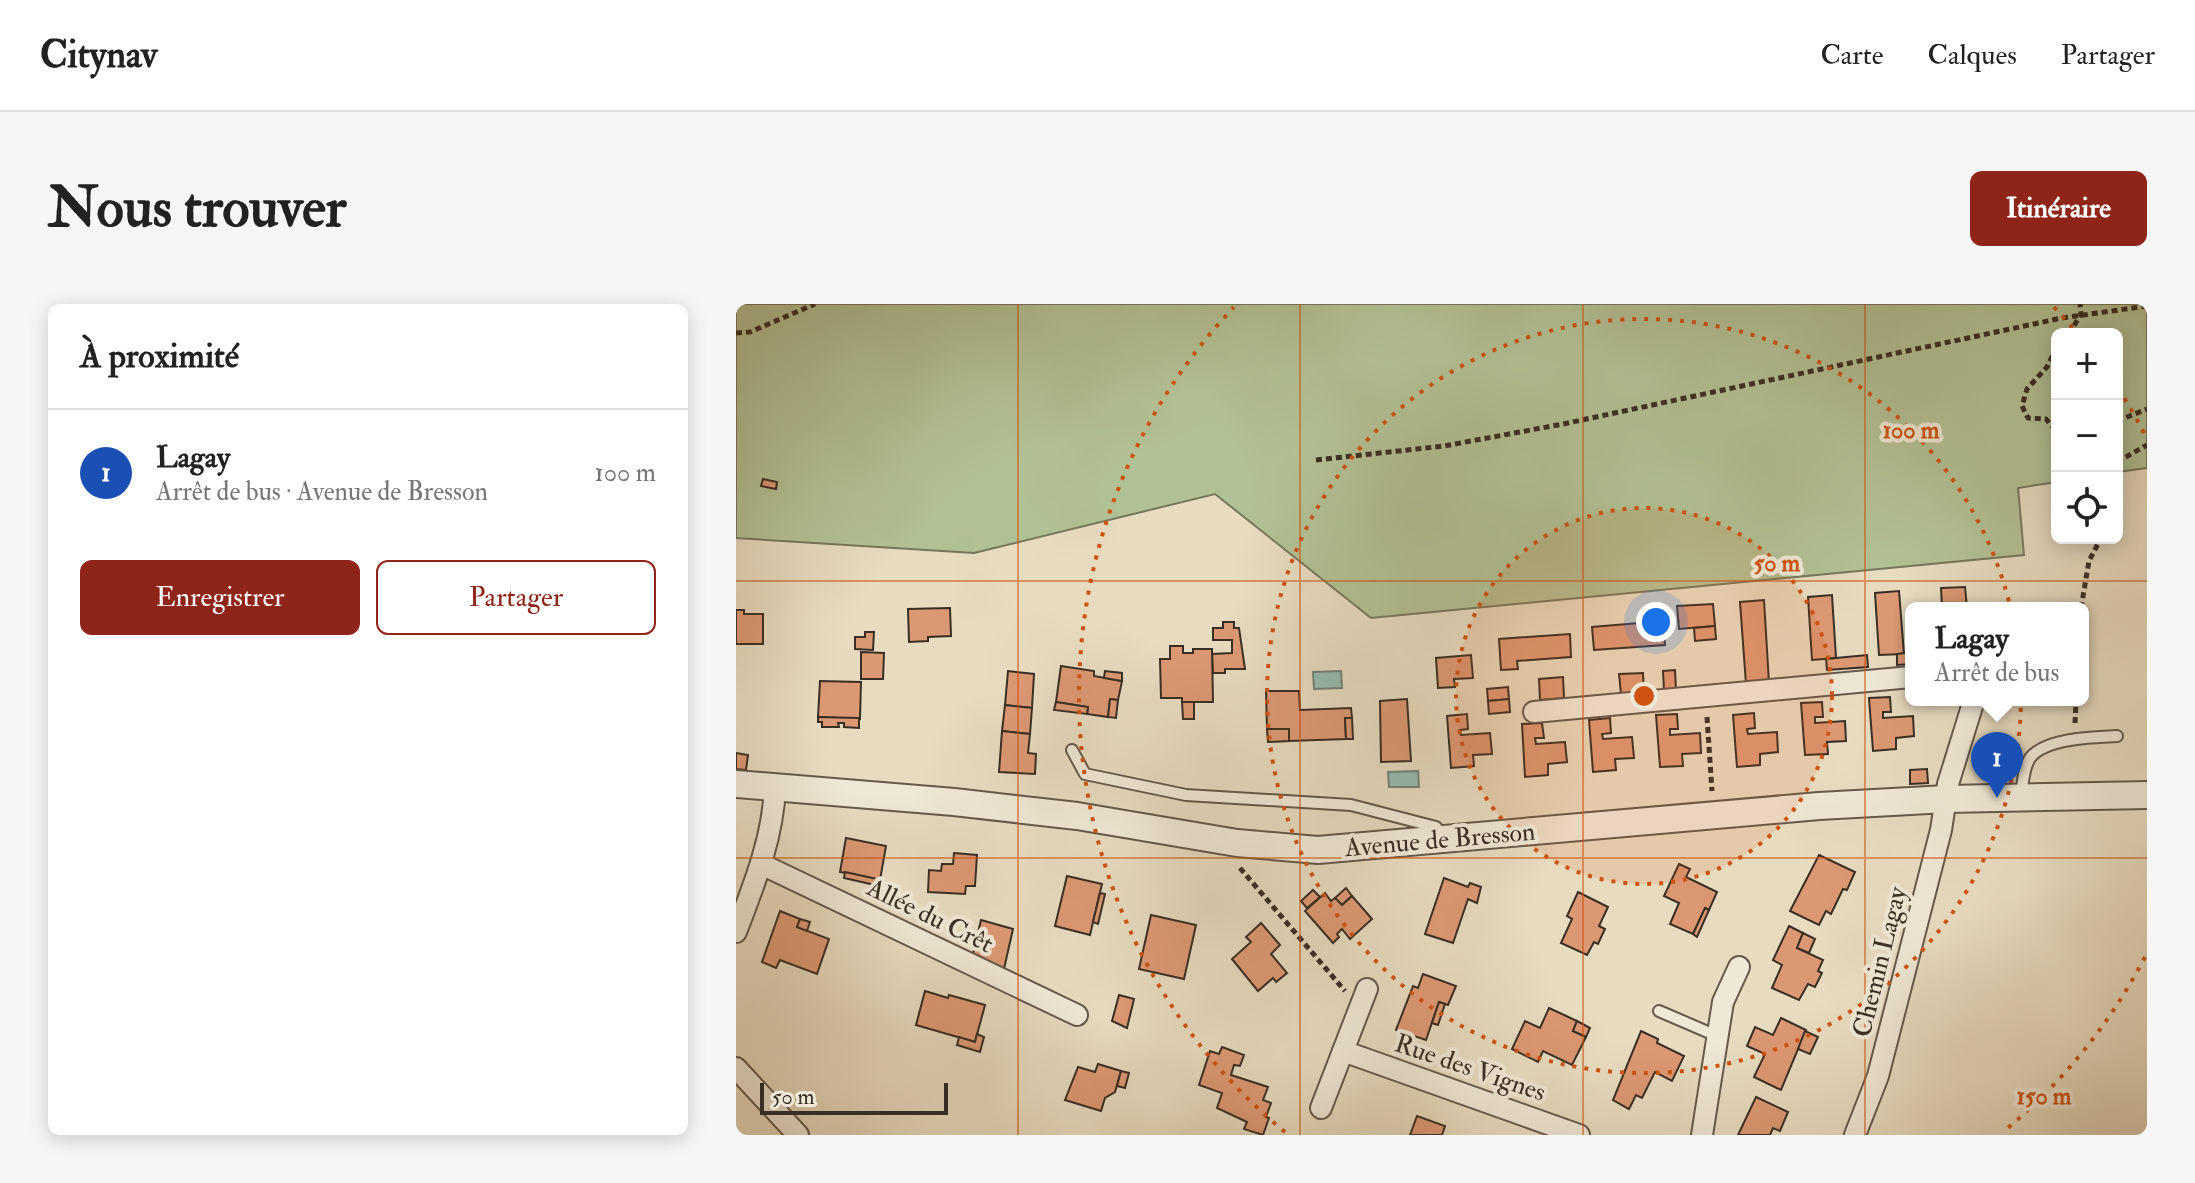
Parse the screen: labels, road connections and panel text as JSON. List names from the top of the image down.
{
  "streets": {
    "street": [
      "Avenue de Bresson",
      "Allée du Crêt",
      "Chemin Lagay",
      "Rue des Vignes"
    ]
  },
  "crossings": [
    ["Avenue de Bresson", "Chemin Lagay"]
  ],
  "scale_bar": "50 m",
  "page": {
    "header": "Citynav",
    "nav": ["Carte", "Calques", "Partager"],
    "buttons": [
      "Itinéraire",
      ["Enregistrer", "Partager"]
    ],
    "title": "Nous trouver",
    "heading": "À proximité",
    "map_buttons": ["+", "−"],
    "list": [
      {
        "mark": "1",
        "name": "Lagay",
        "note": "Arrêt de bus · Avenue de Bresson",
        "value": "100 m"
      }
    ],
    "popup": ["Lagay", "Arrêt de bus"],
    "pins": "1",
    "scale": "50 m"
  },
  "rings": ["100 m", "50 m", "150 m"]
}
